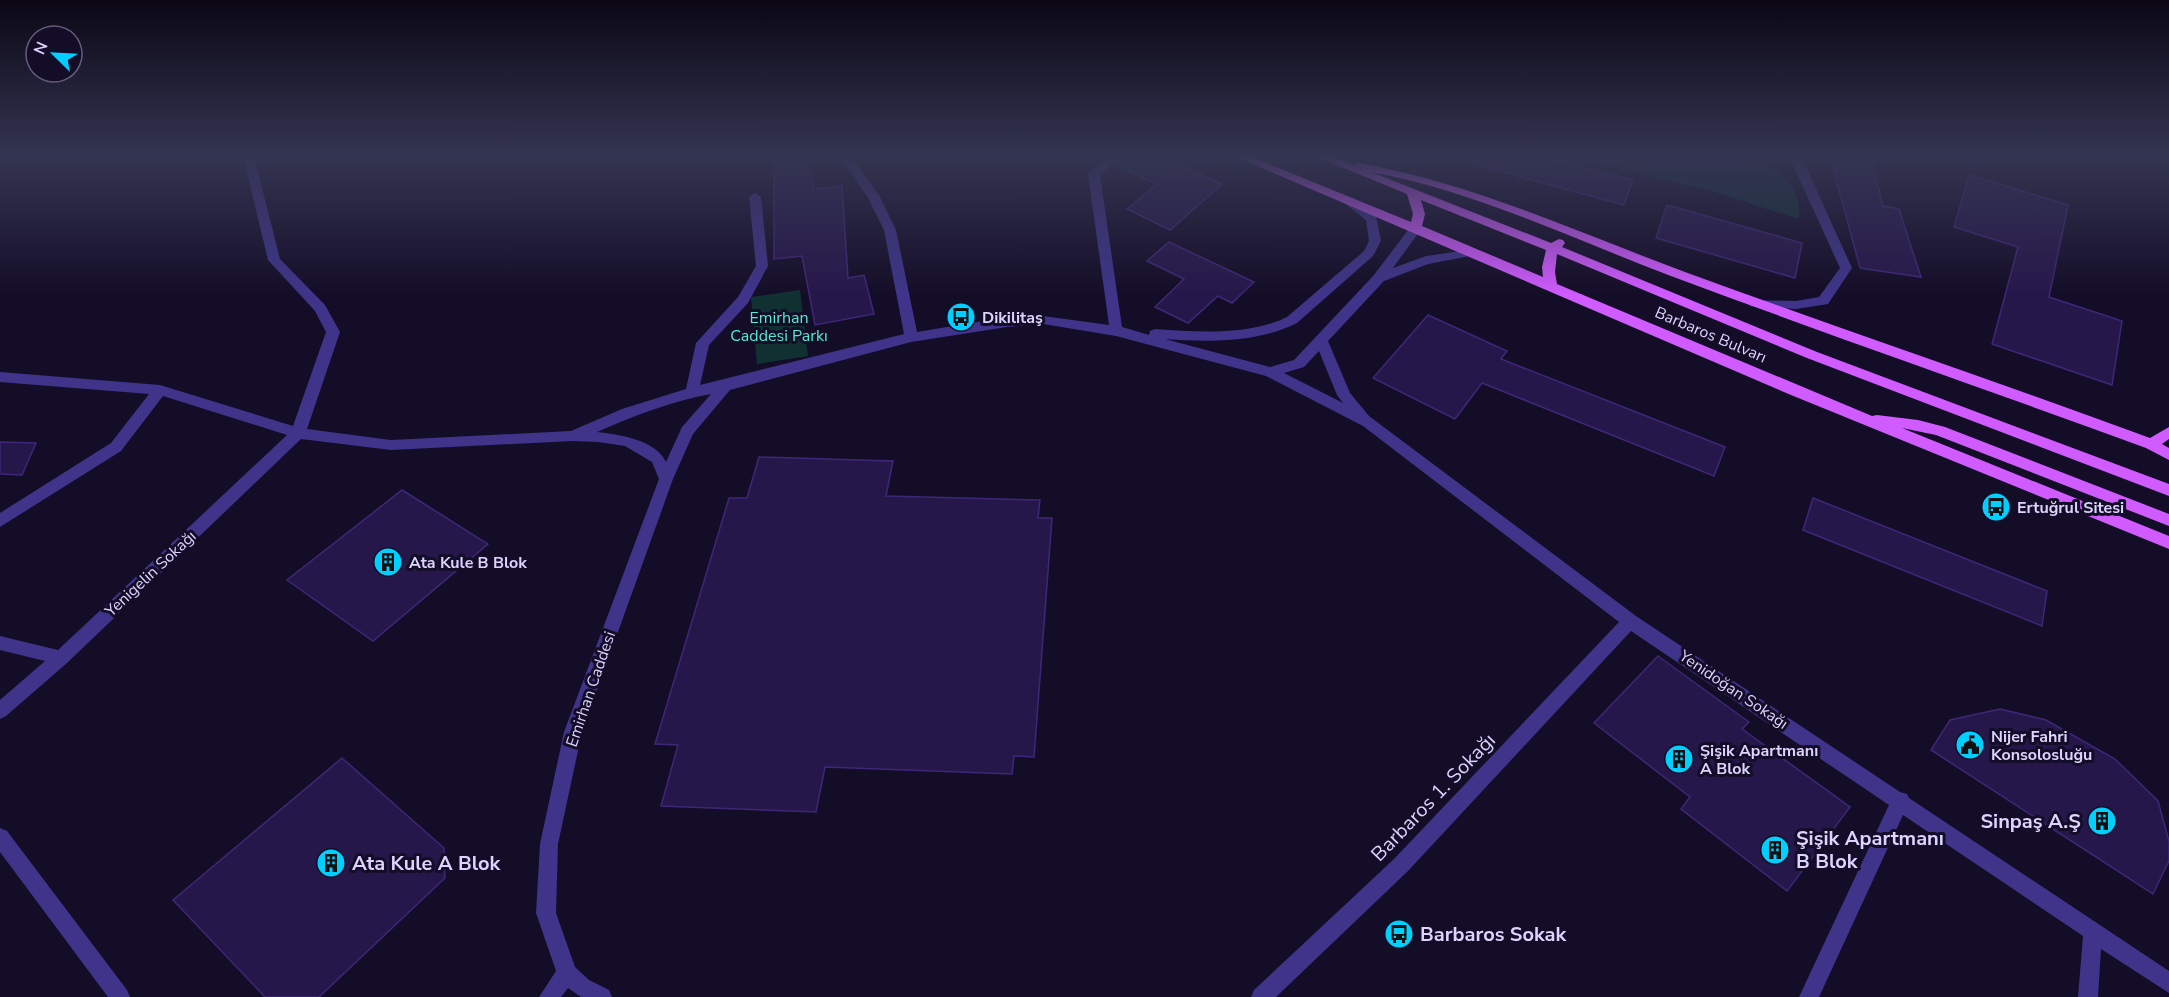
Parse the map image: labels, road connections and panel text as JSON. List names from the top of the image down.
{
  "streets": {
    "main road": ["Barbaros Bulvarı"],
    "street": [
      "Yenigelin Sokağı",
      "Emirhan Caddesi",
      "Yenidoğan Sokağı",
      "Barbaros 1. Sokağı"
    ]
  },
  "crossings": [
    ["Yenidoğan Sokağı", "Barbaros 1. Sokağı"]
  ],
  "parks": ["Emirhan Caddesi Parkı"],
  "places": {
    "bus stop": ["Dikilitaş", "Ertuğrul Sitesi", "Barbaros Sokak"],
    "building": [
      "Ata Kule B Blok",
      "Şişik Apartmanı A Blok",
      "Sinpaş A.Ş",
      "Şişik Apartmanı B Blok",
      "Ata Kule A Blok"
    ],
    "public building": ["Nijer Fahri Konsolosluğu"]
  },
  "north": "top left"
}
